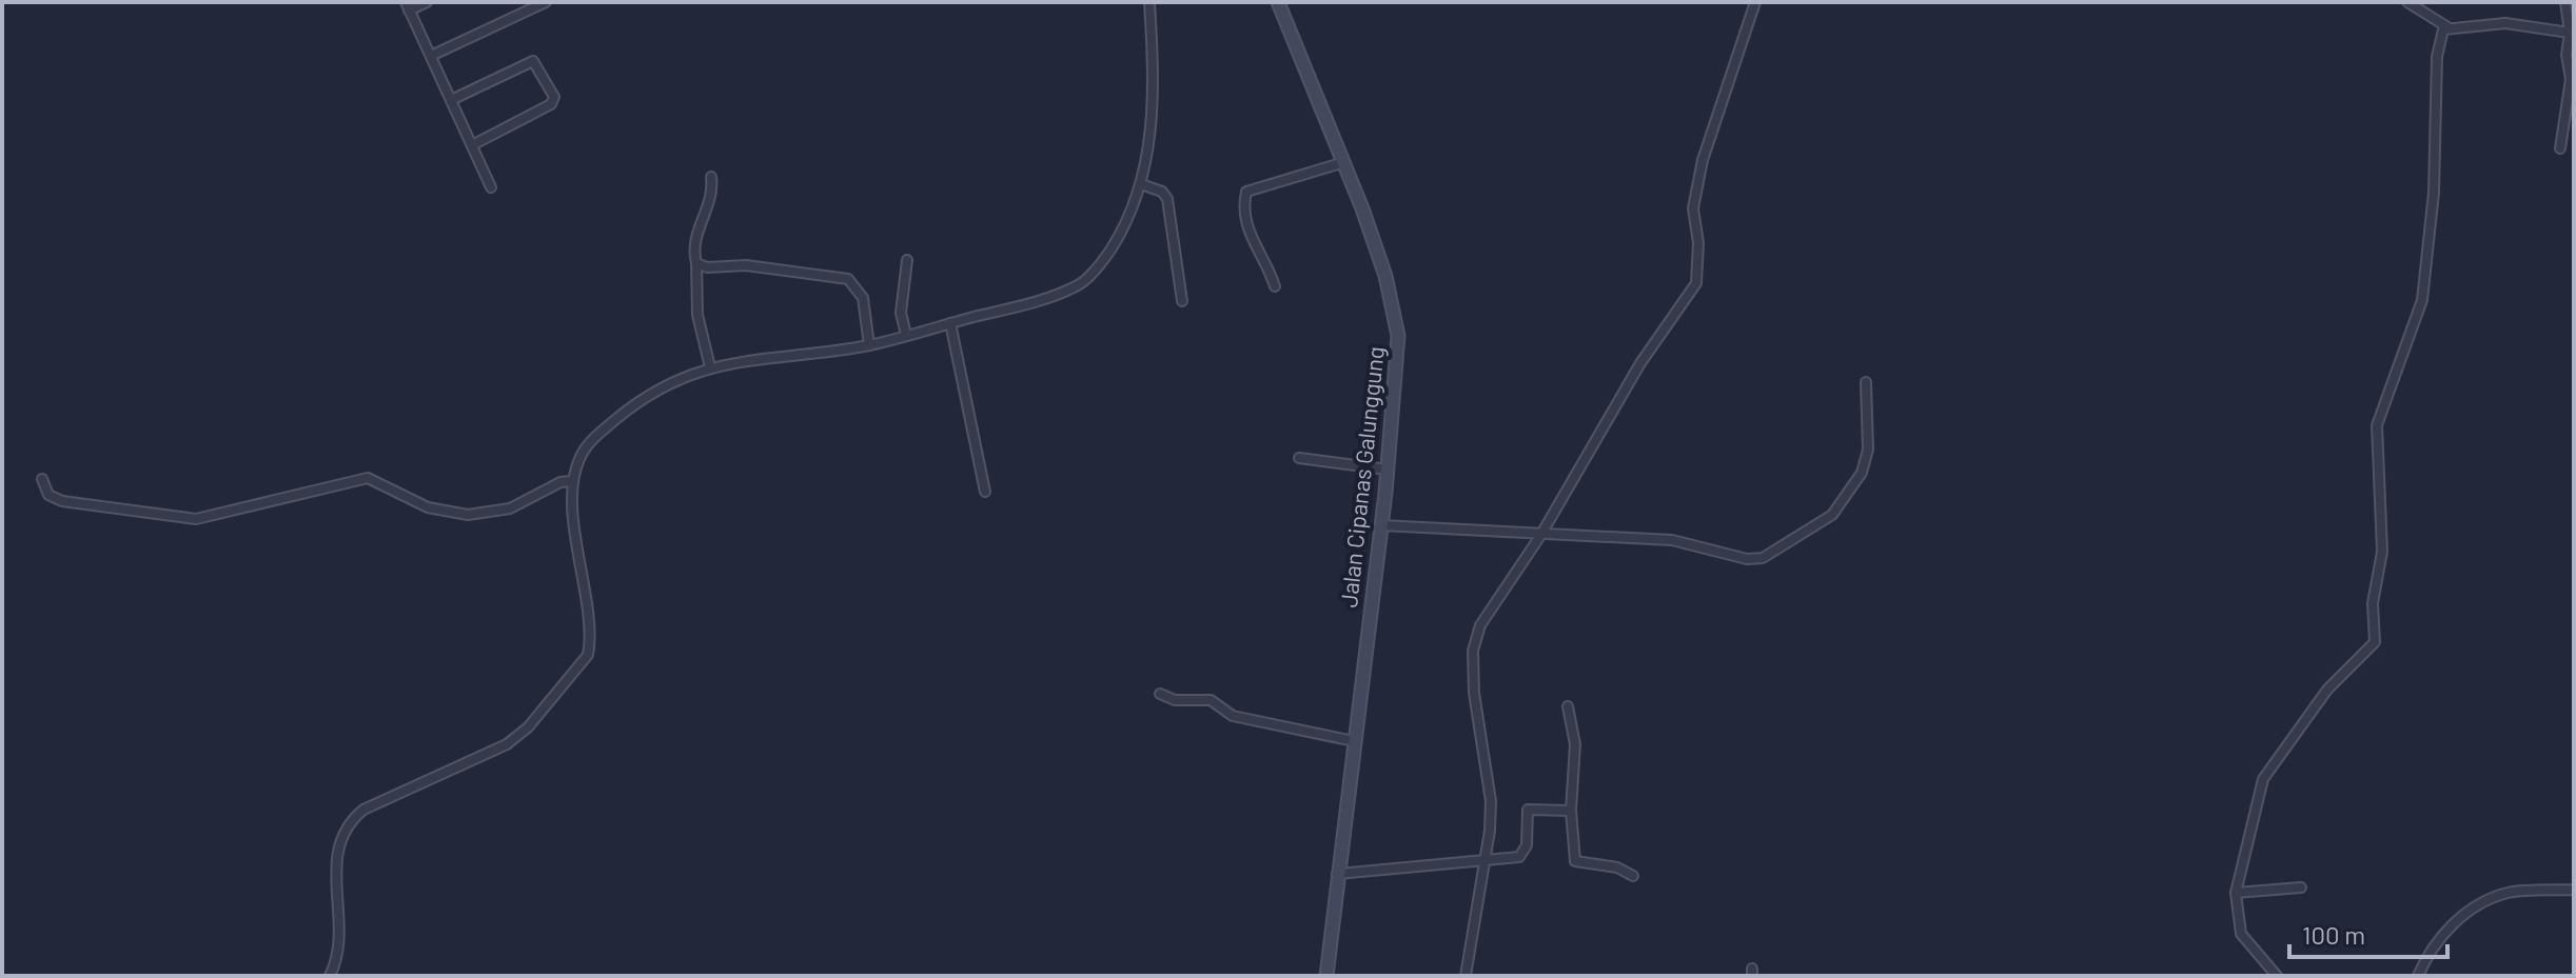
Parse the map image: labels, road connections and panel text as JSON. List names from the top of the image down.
{
  "streets": {
    "street": ["Jalan Cipanas Galunggung"]
  },
  "scale_bar": "100 m"
}
